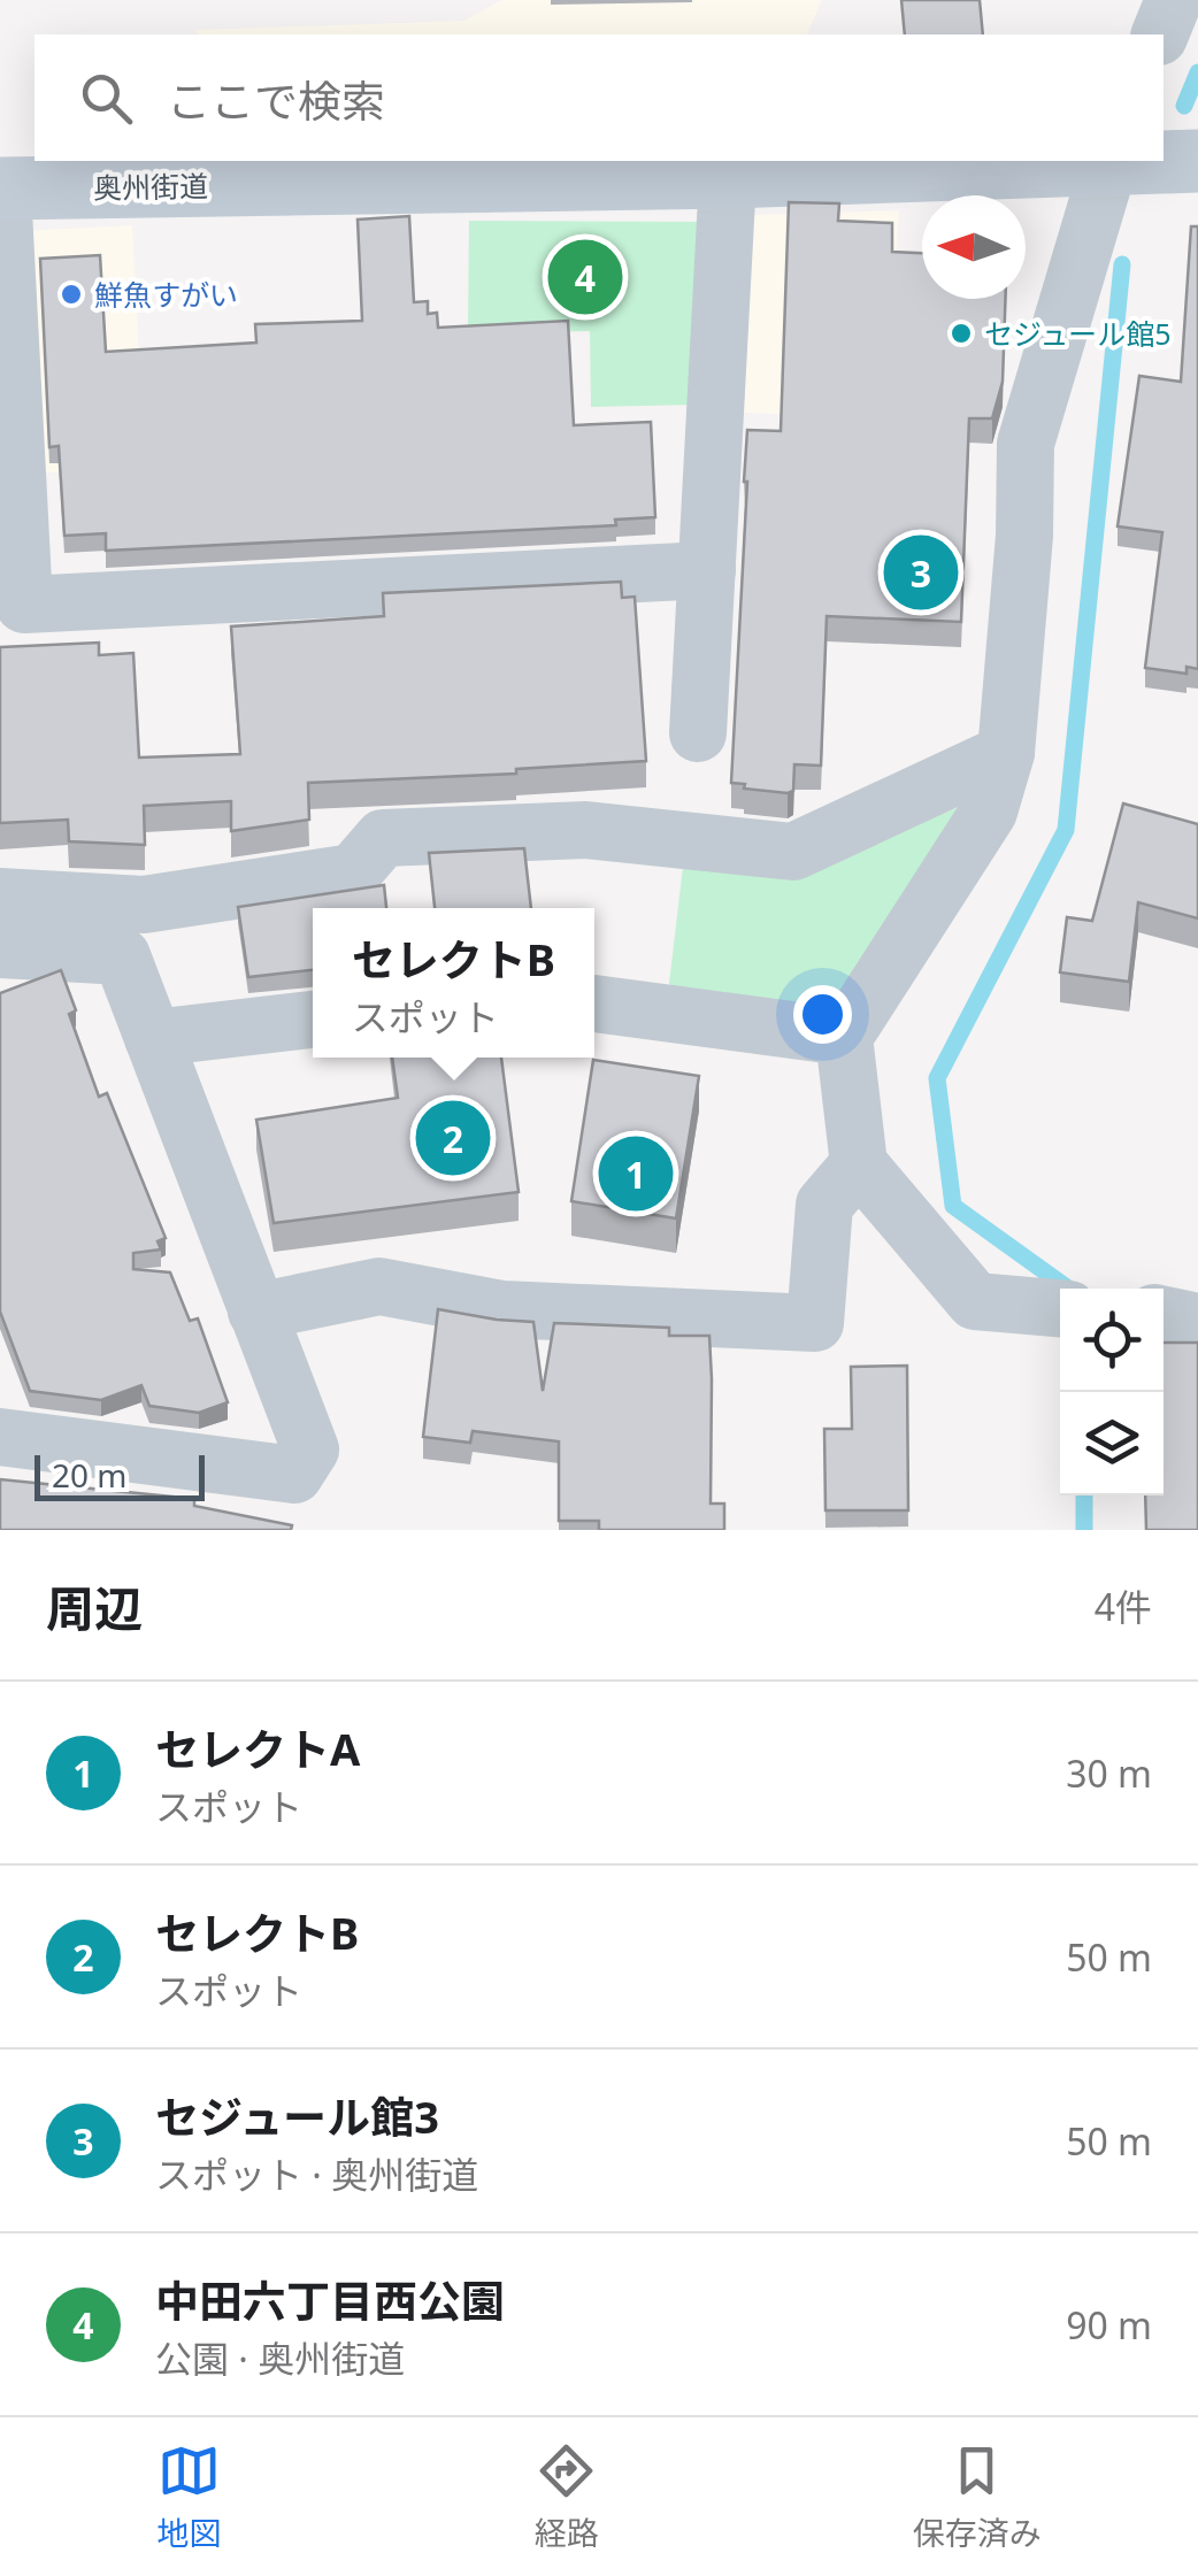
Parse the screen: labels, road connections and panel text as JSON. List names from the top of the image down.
{
  "streets": {
    "main road": ["奥州街道"]
  },
  "places": ["鮮魚すがい", "セジュール館5"],
  "scale_bar": "20 m",
  "north": "left",
  "page": {
    "search": "ここで検索",
    "pins": [
      "4",
      "3",
      "2",
      "1"
    ],
    "popup": ["セレクトB", "スポット"],
    "scale": "20 m",
    "heading": ["周辺", "4件"],
    "list": [
      {
        "mark": "1",
        "name": "セレクトA",
        "note": "スポット",
        "value": "30 m"
      },
      {
        "mark": "2",
        "name": "セレクトB",
        "note": "スポット",
        "value": "50 m"
      },
      {
        "mark": "3",
        "name": "セジュール館3",
        "note": "スポット · 奥州街道",
        "value": "50 m"
      },
      {
        "mark": "4",
        "name": "中田六丁目西公園",
        "note": "公園 · 奥州街道",
        "value": "90 m"
      }
    ],
    "nav": ["地図", "経路", "保存済み"]
  }
}
